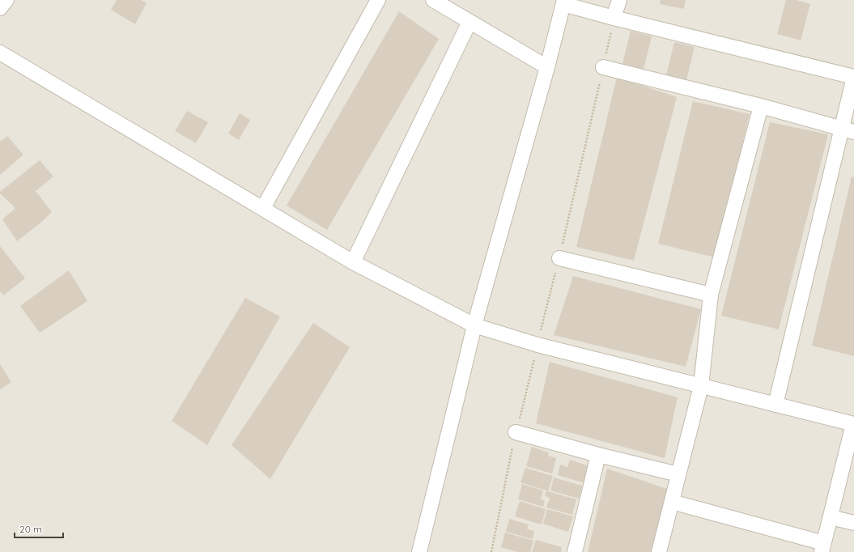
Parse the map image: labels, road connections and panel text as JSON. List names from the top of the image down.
{
  "scale_bar": "20 m"
}
